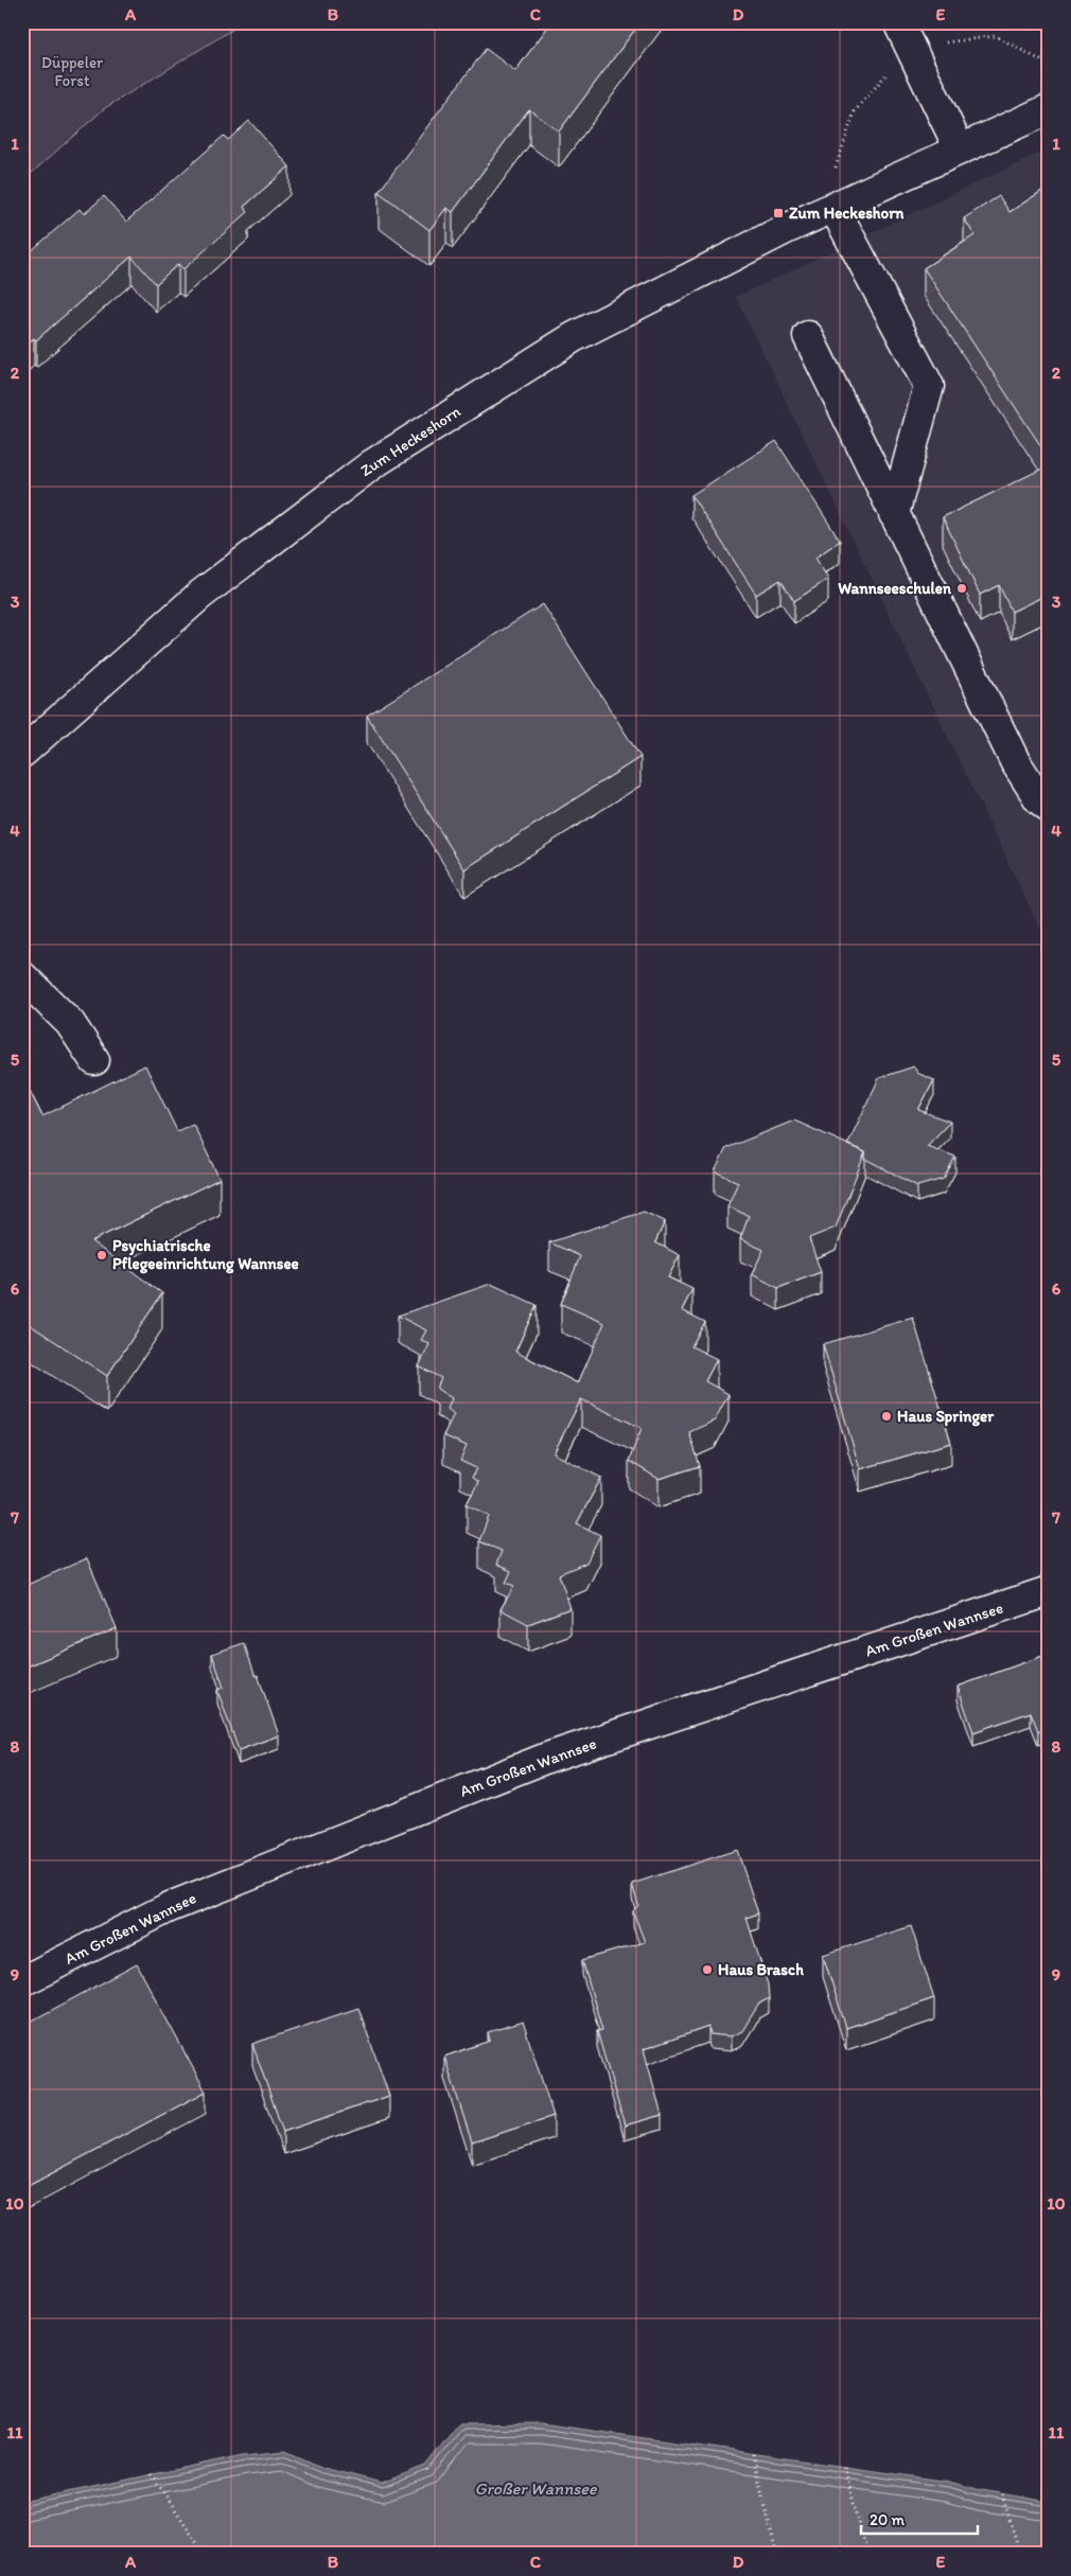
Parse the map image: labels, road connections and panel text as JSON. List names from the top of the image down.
{
  "streets": {
    "street": ["Zum Heckeshorn", "Am Großen Wannsee"]
  },
  "water": ["Großer Wannsee"],
  "parks": ["Düppeler Forst"],
  "places": {
    "transit": ["Zum Heckeshorn"],
    "other": [
      "Wannseeschulen",
      "Psychiatrische Pflegeeinrichtung Wannsee",
      "Haus Springer",
      "Haus Brasch"
    ]
  },
  "scale_bar": "20 m",
  "grid": {
    "columns": [
      "A",
      "B",
      "C",
      "D",
      "E"
    ],
    "rows": [
      "1",
      "2",
      "3",
      "4",
      "5",
      "6",
      "7",
      "8",
      "9",
      "10",
      "11"
    ]
  }
}
